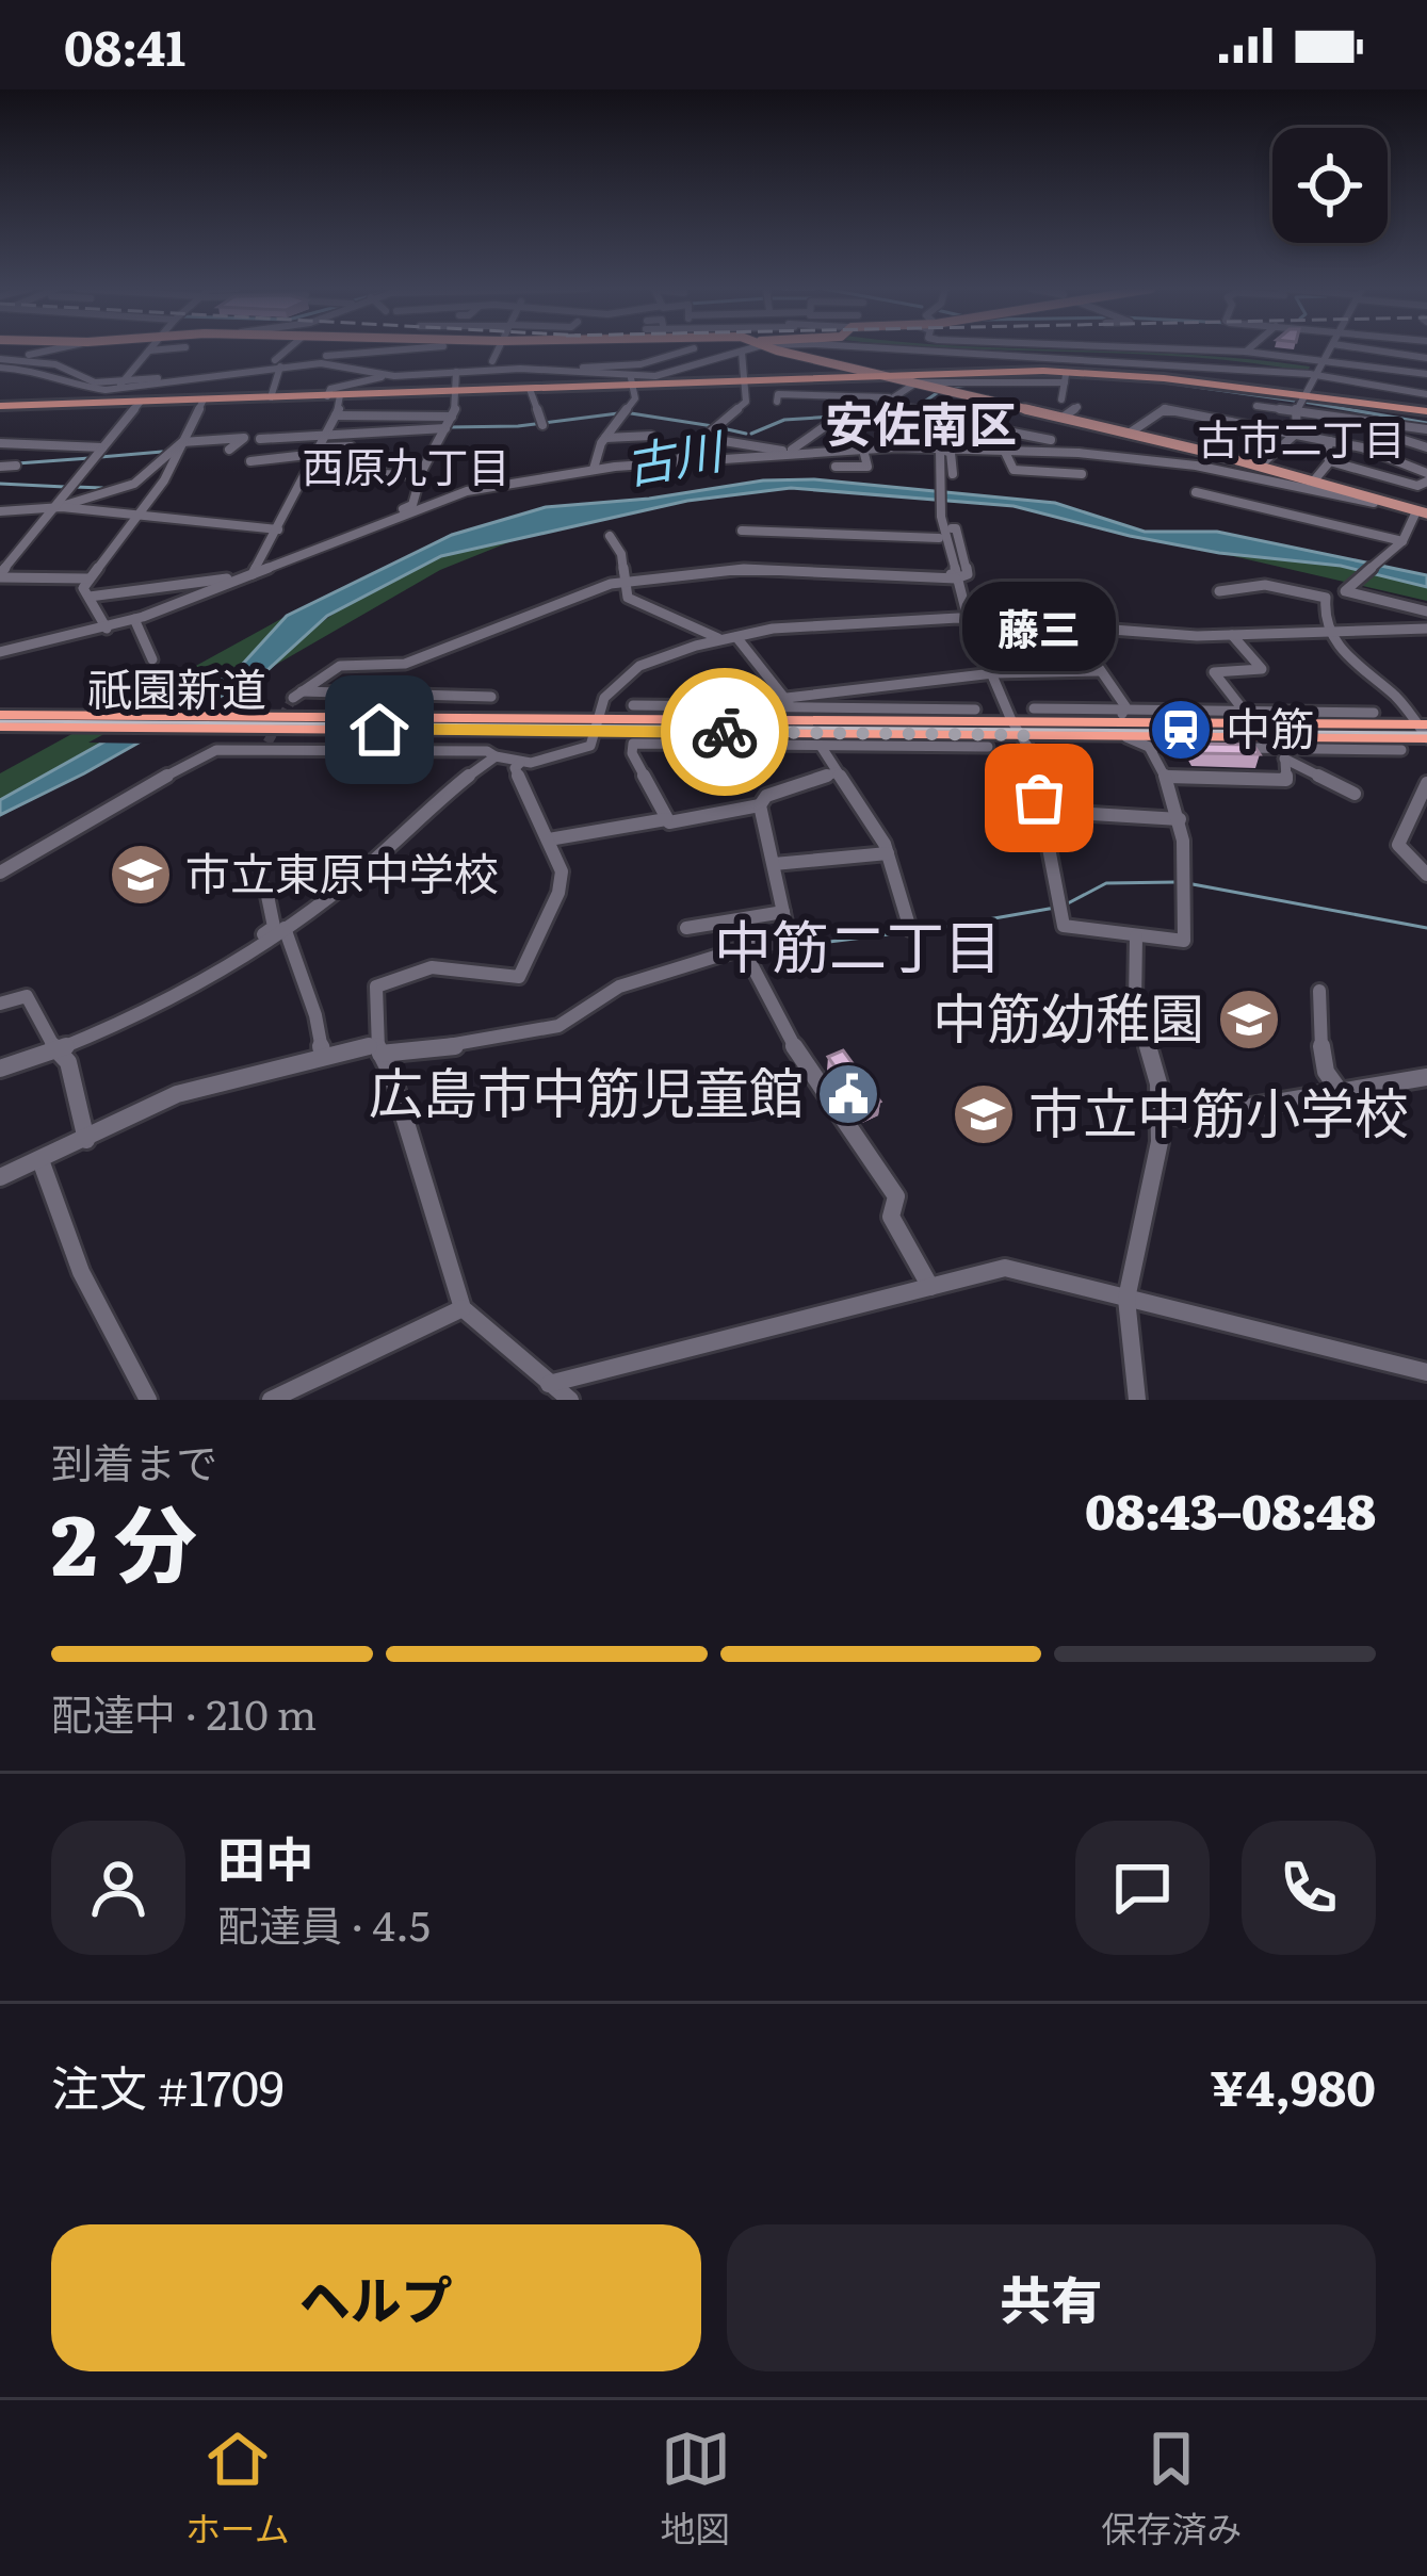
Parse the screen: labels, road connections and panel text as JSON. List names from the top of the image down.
{
  "streets": {
    "highway": ["祇園新道"]
  },
  "districts": [
    "安佐南区",
    "古市二丁目",
    "西原九丁目",
    "中筋二丁目"
  ],
  "water": ["古川"],
  "places": {
    "station": ["中筋"],
    "other": ["藤三"],
    "school or university": ["市立東原中学校", "中筋幼稚園", "市立中筋小学校"],
    "public building": ["広島市中筋児童館"]
  },
  "page": {
    "status": "08:41",
    "bubble": "藤三",
    "heading": ["2 分", "到着まで", "08:43–08:48"],
    "panel": [
      "田中",
      "配達員 · 4.5",
      "注文 #1709",
      "¥4,980"
    ],
    "bar": "配達中 · 210 m",
    "buttons": ["ヘルプ", "共有"],
    "tabs": ["ホーム", "地図", "保存済み"]
  }
}
